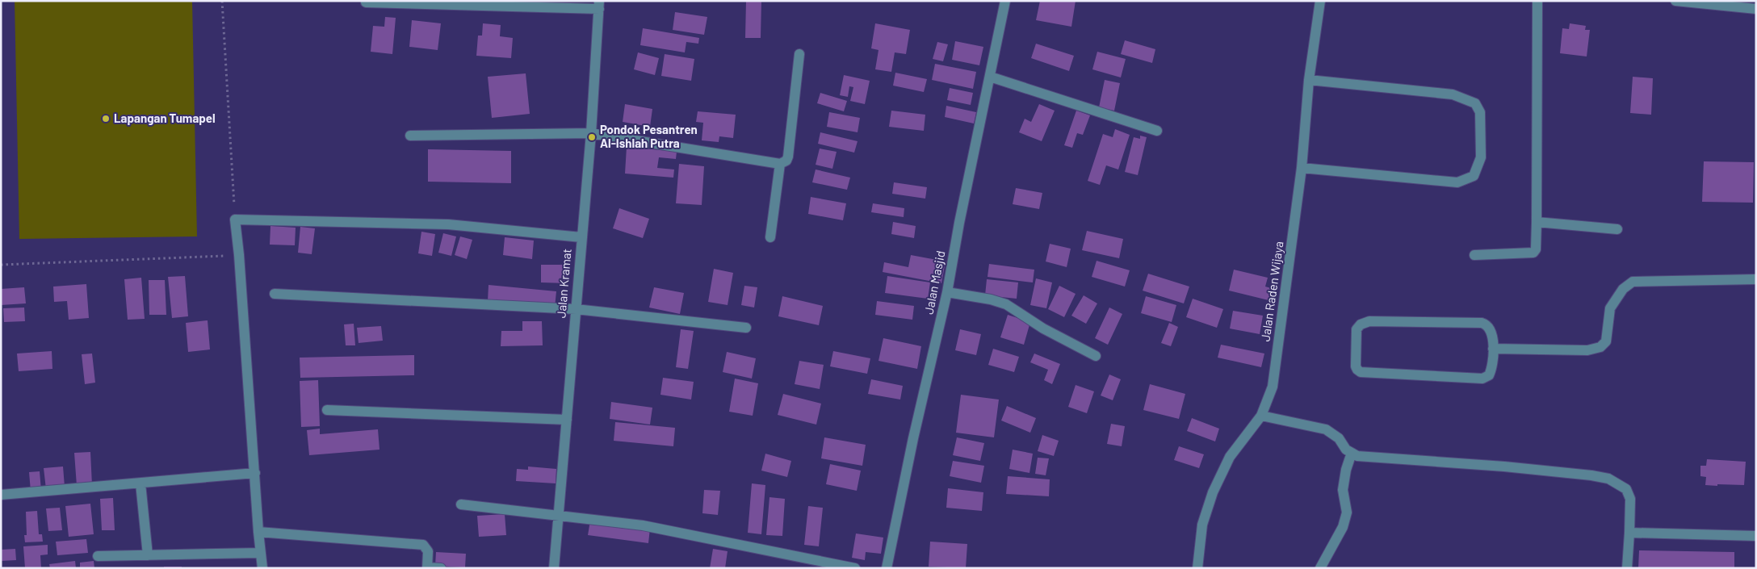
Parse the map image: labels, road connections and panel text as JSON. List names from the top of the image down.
{
  "streets": {
    "street": ["Jalan Masjid", "Jalan Kramat", "Jalan Raden Wijaya"]
  },
  "places": ["Lapangan Tumapel", "Pondok Pesantren Al-Ishlah Putra"]
}
